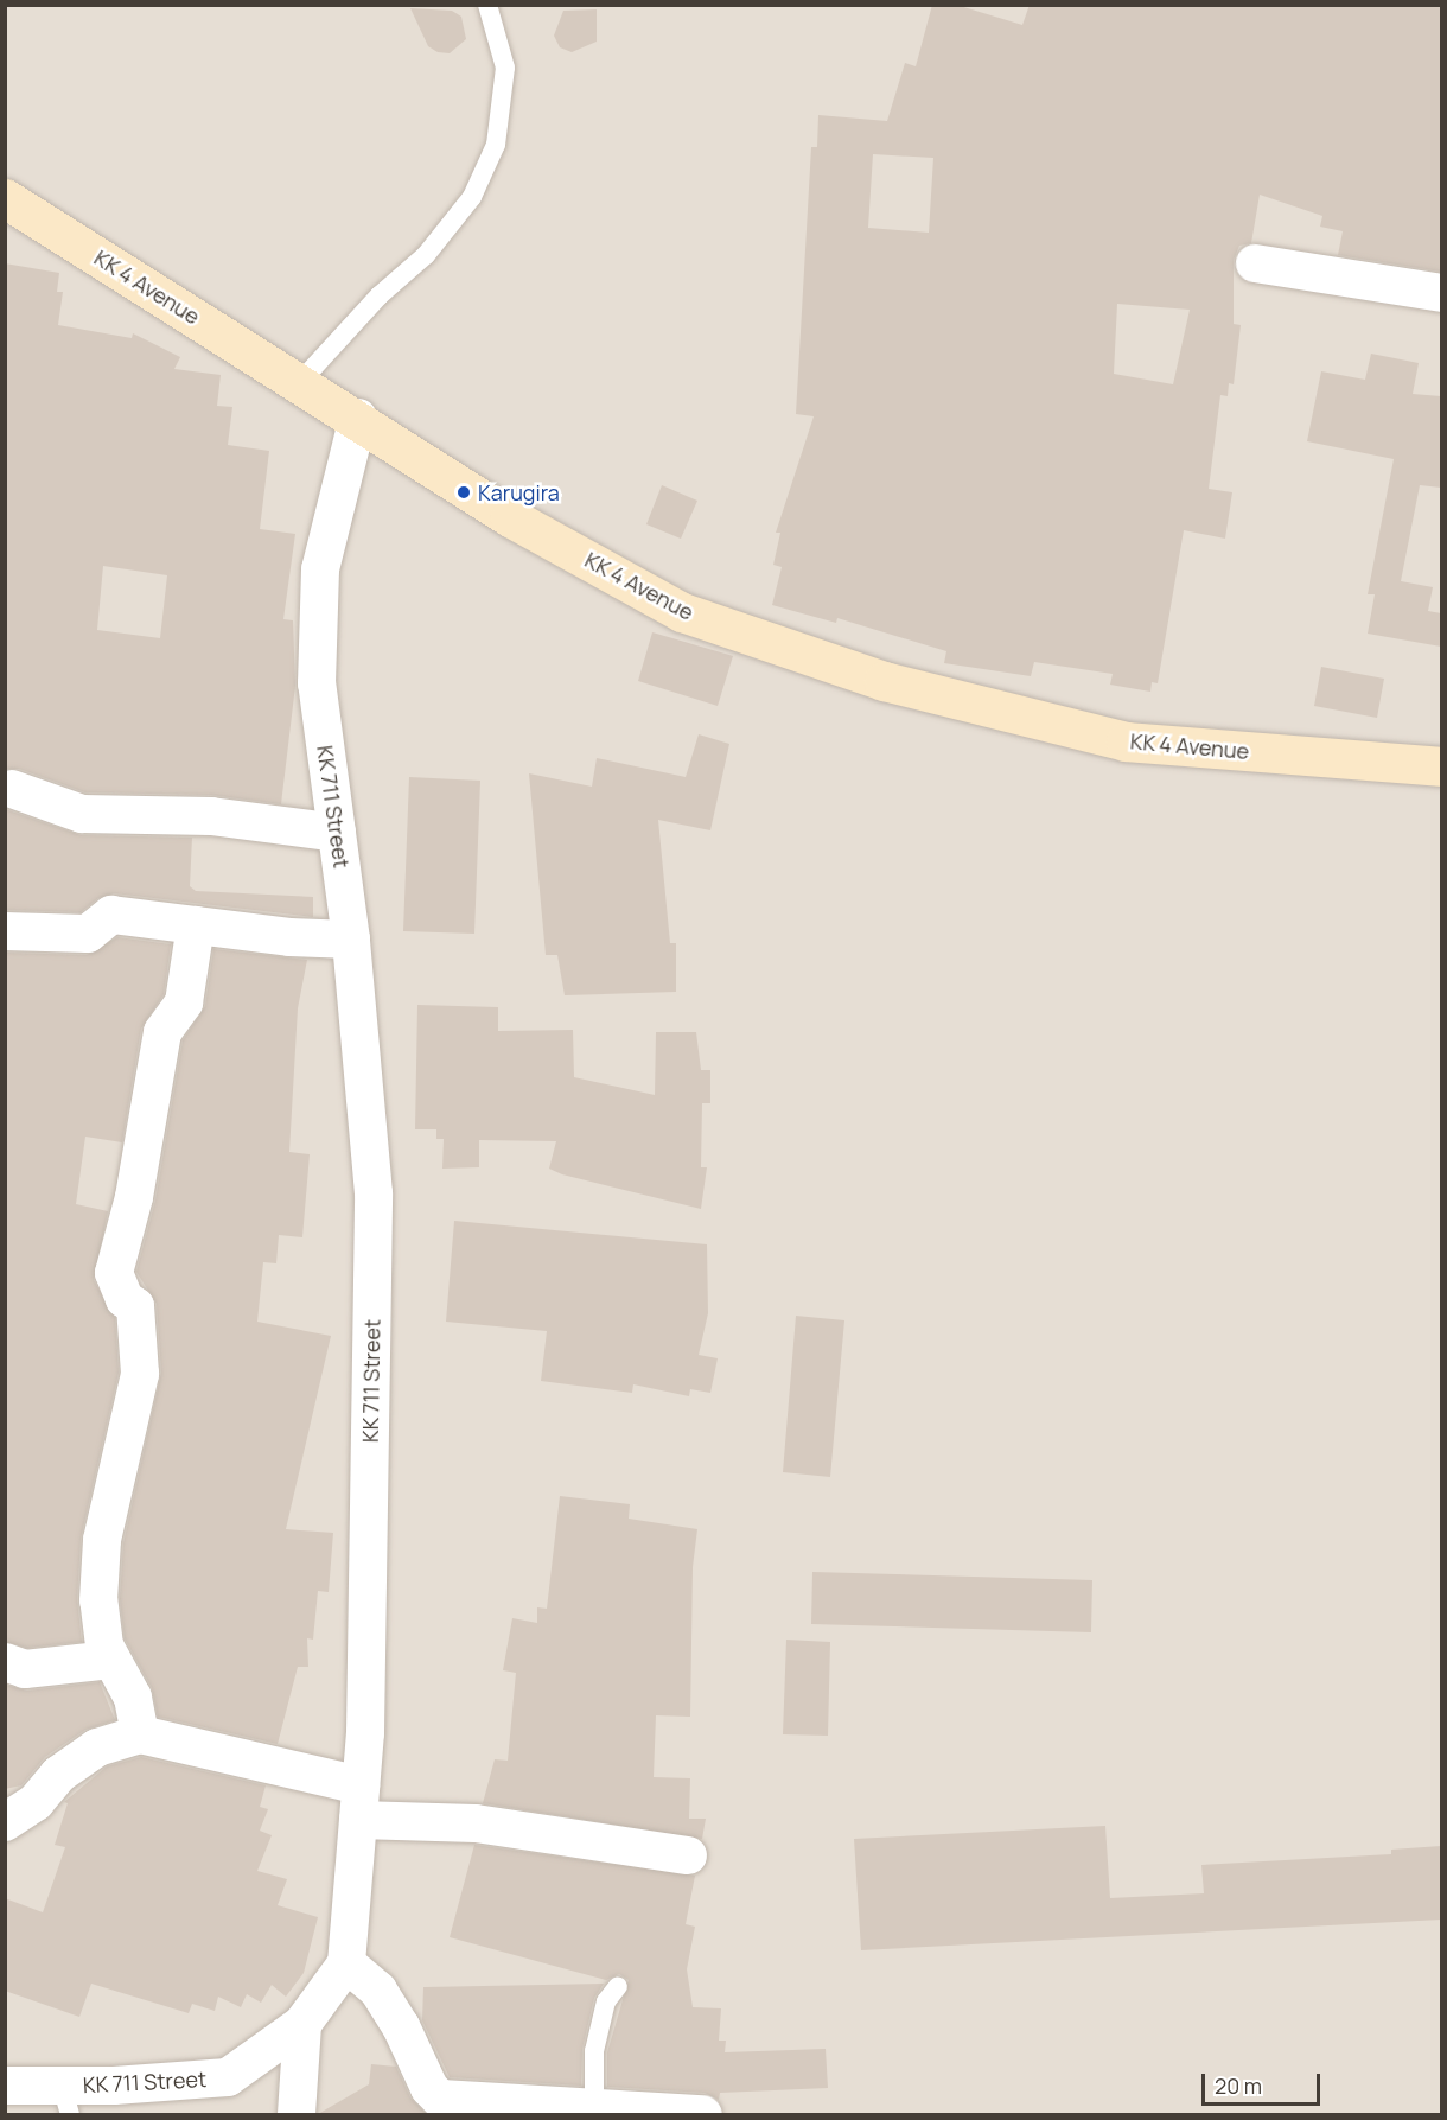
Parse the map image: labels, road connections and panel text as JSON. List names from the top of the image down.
{
  "streets": {
    "main road": ["KK 4 Avenue"],
    "street": ["KK 711 Street"]
  },
  "crossings": [
    ["KK 4 Avenue", "KK 711 Street"]
  ],
  "places": ["Karugira"],
  "scale_bar": "20 m"
}
